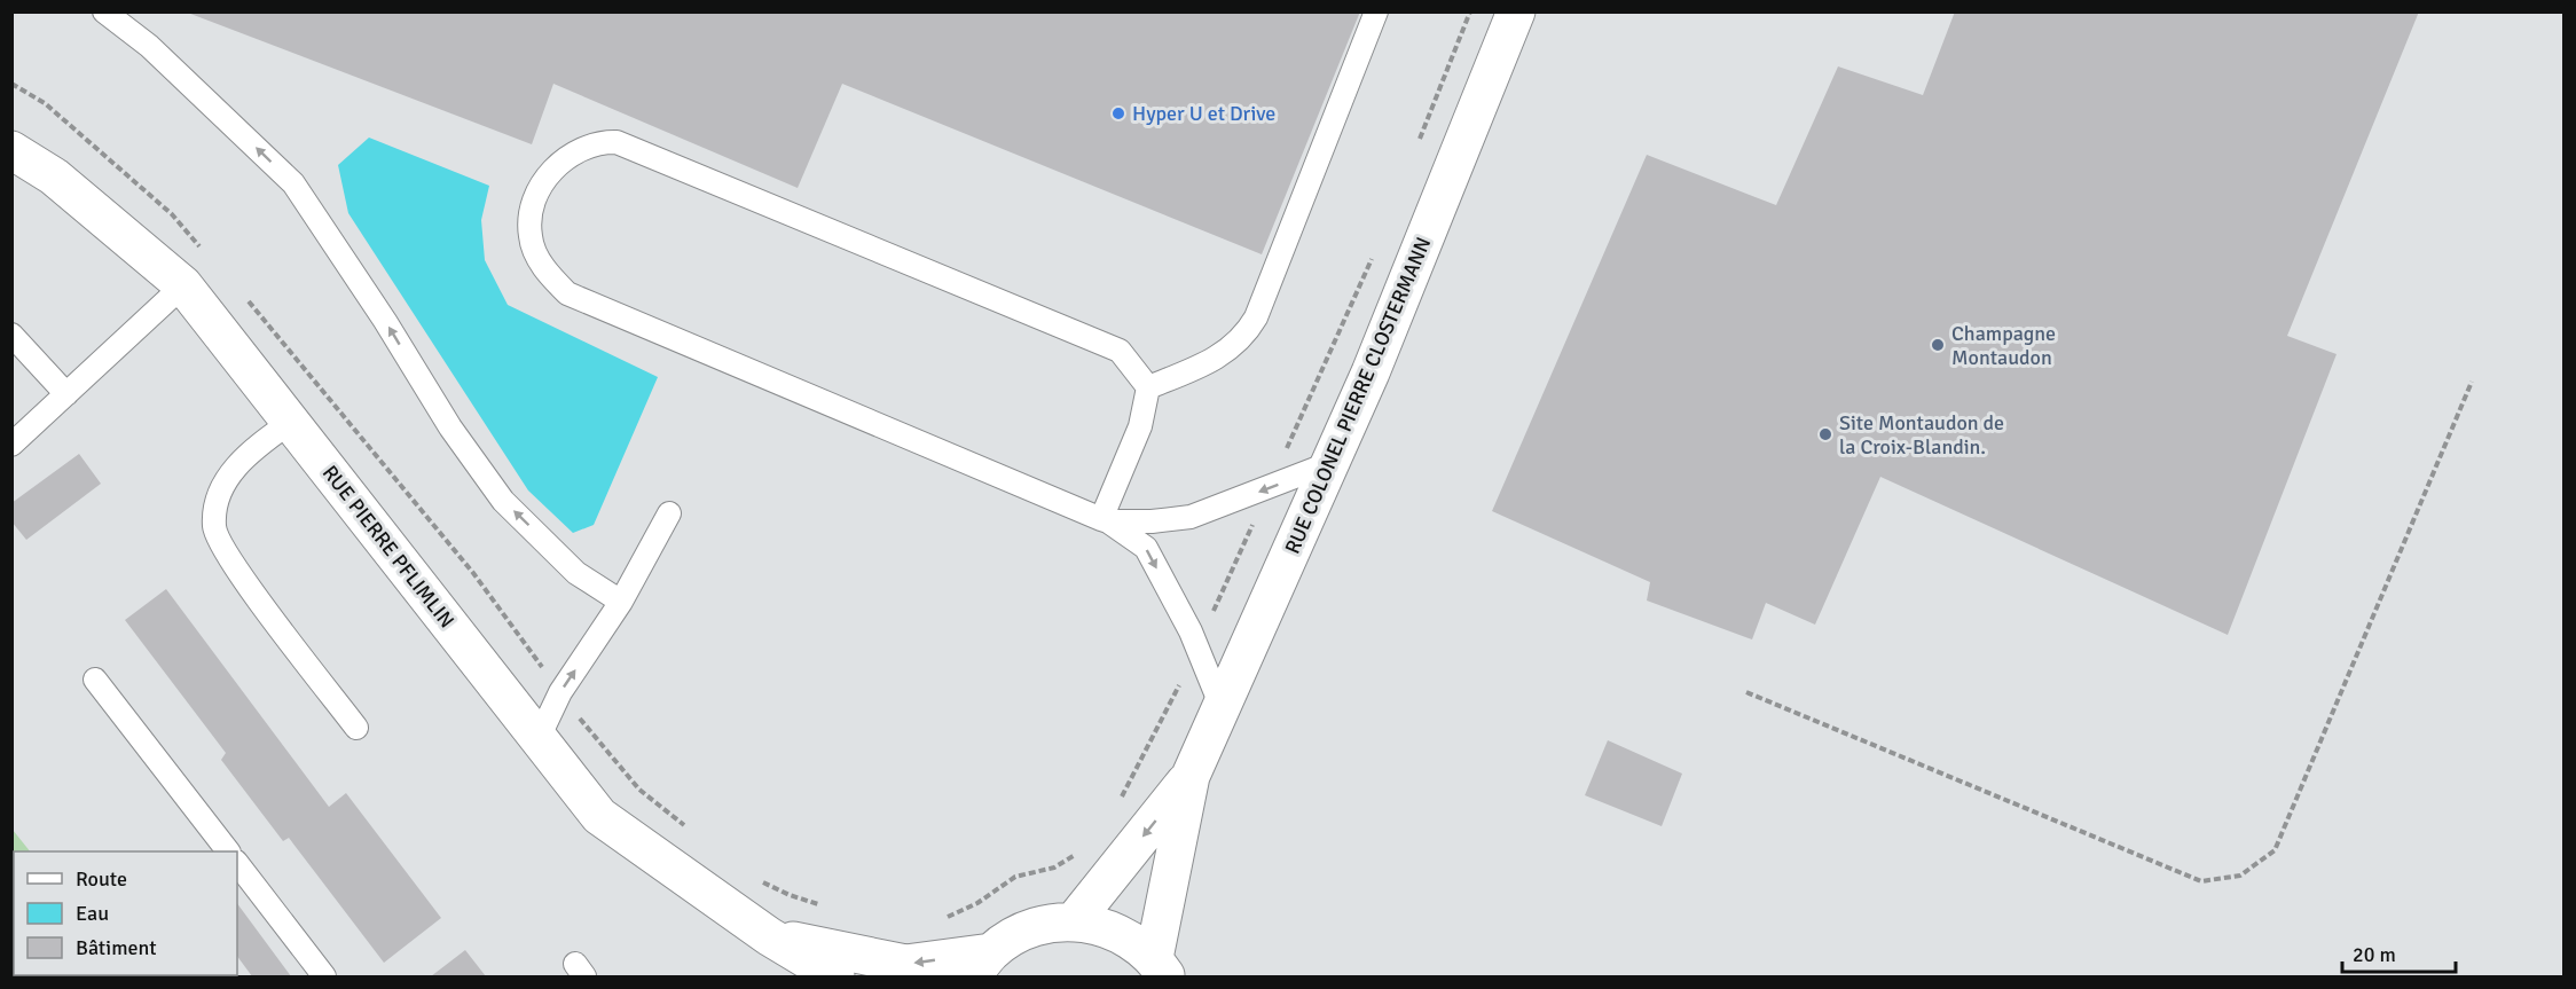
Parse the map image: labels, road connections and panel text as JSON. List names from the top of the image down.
{
  "streets": {
    "street": ["RUE COLONEL PIERRE CLOSTERMANN", "RUE PIERRE PFLIMLIN"]
  },
  "places": ["Hyper U et Drive", "Champagne Montaudon", "Site Montaudon de la Croix-Blandin."],
  "legend": ["Route", "Eau", "Bâtiment"],
  "scale_bar": "20 m"
}
